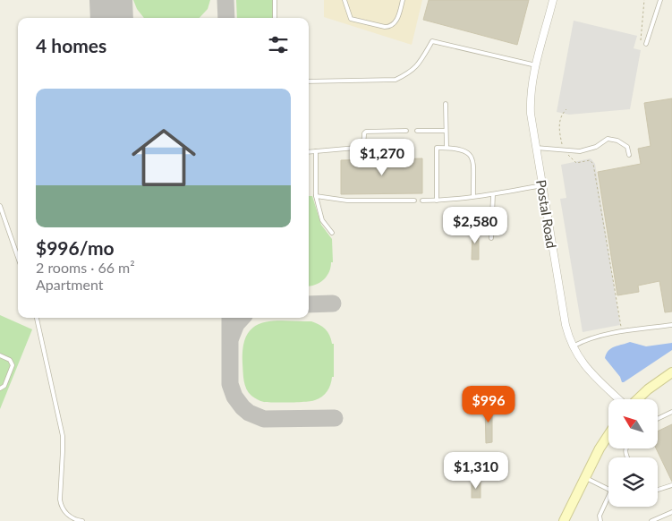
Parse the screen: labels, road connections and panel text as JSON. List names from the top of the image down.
{
  "streets": {
    "street": ["Postal Road"]
  },
  "north": "top left",
  "page": {
    "heading": "4 homes",
    "list": [
      {
        "name": "$996/mo",
        "note": "2 rooms · 66 m² · Apartment"
      }
    ],
    "price": [
      "$1,270",
      "$2,580",
      "$996",
      "$1,310"
    ]
  }
}
